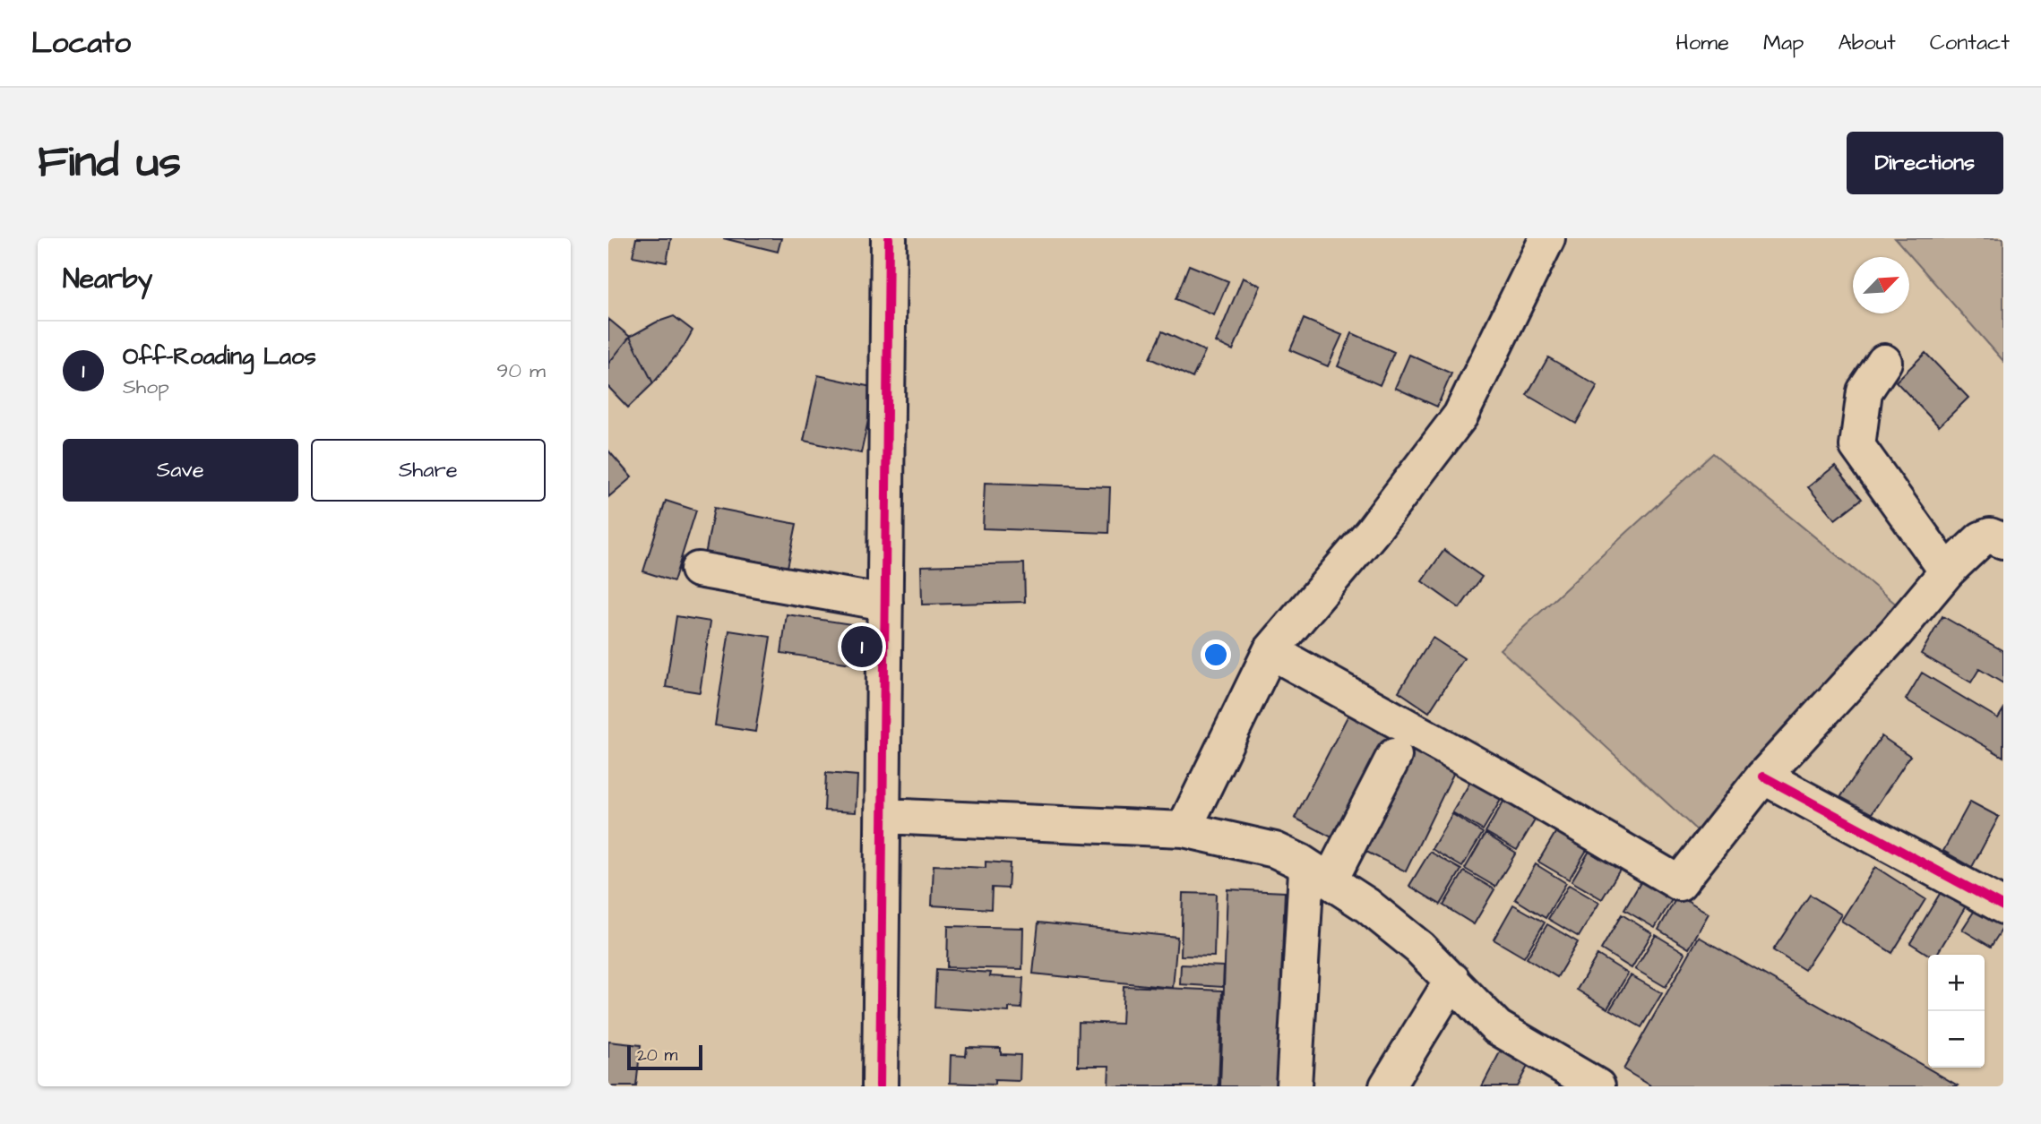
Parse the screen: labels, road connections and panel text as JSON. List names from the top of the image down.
{
  "scale_bar": "20 m",
  "north": "top right",
  "page": {
    "header": "Locato",
    "nav": [
      "Home",
      "Map",
      "About",
      "Contact"
    ],
    "buttons": [
      "Directions",
      ["Save", "Share"]
    ],
    "title": "Find us",
    "heading": "Nearby",
    "list": [
      {
        "mark": "1",
        "name": "Off-Roading Laos",
        "note": "Shop",
        "value": "90 m"
      }
    ],
    "pins": "1",
    "map_buttons": ["+", "−"],
    "scale": "20 m"
  }
}
